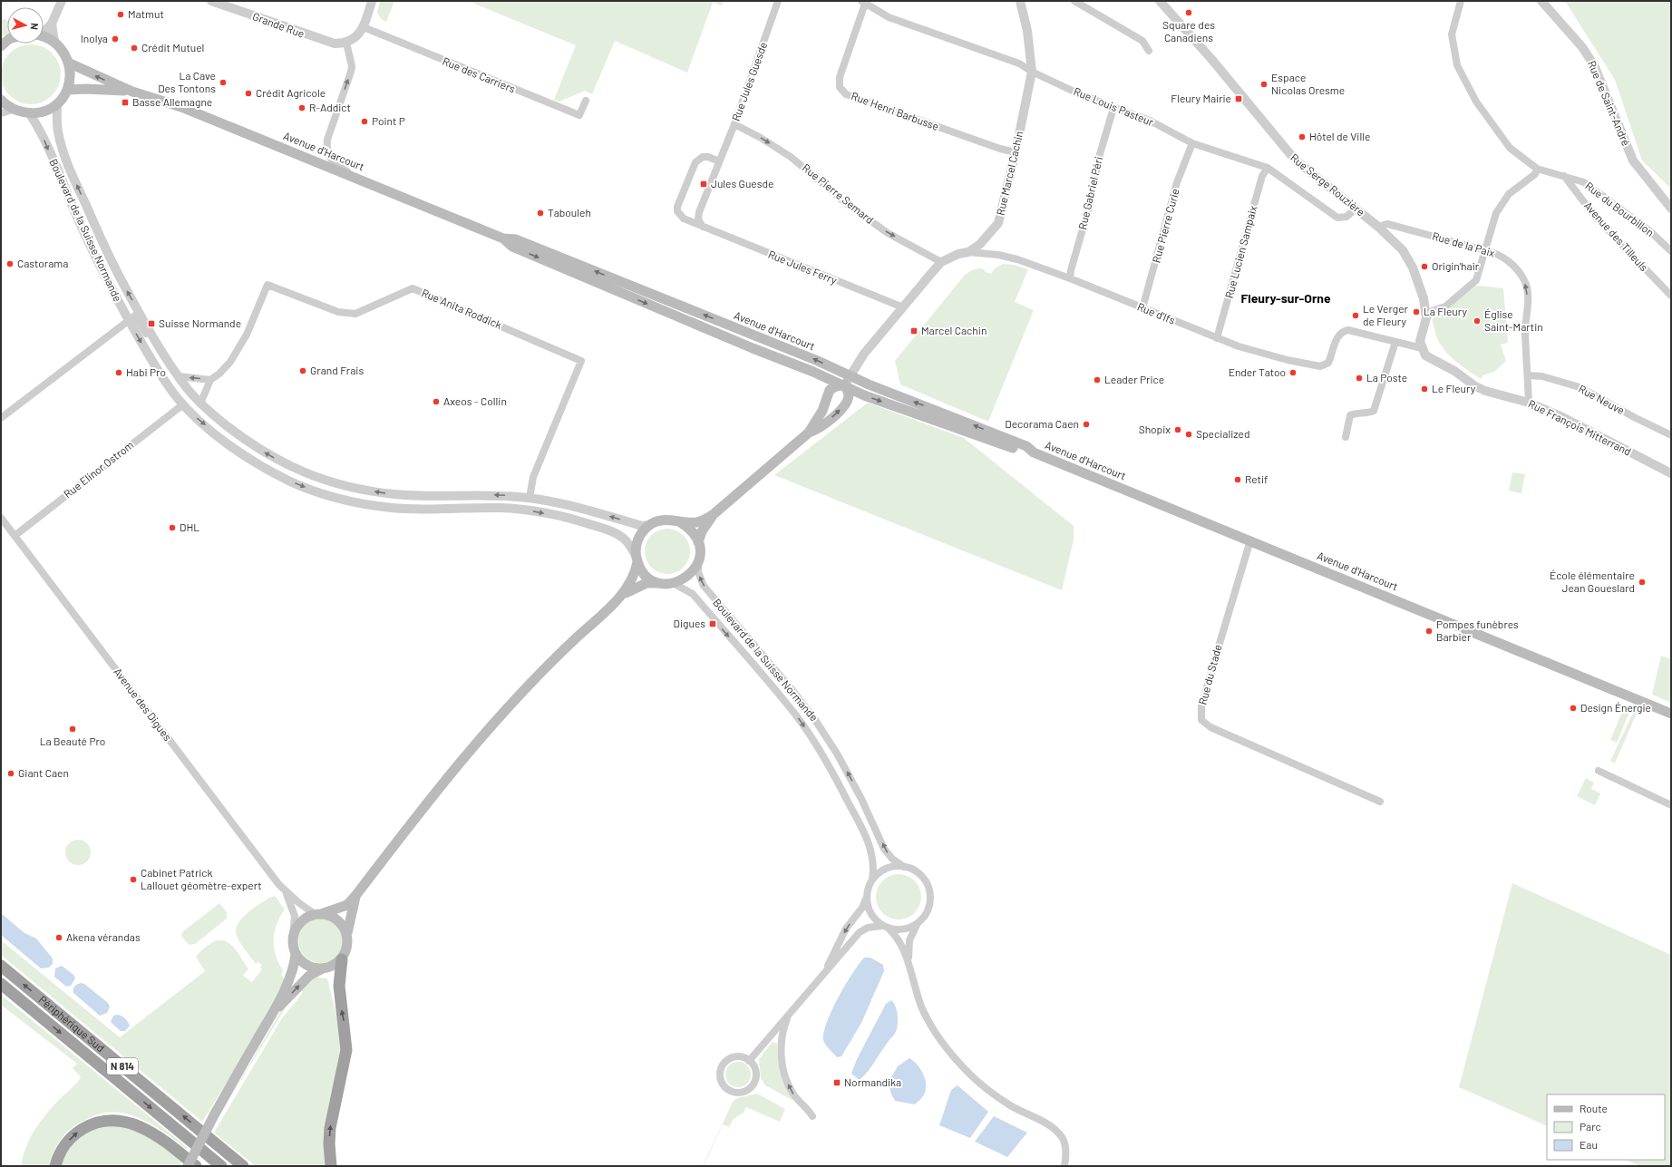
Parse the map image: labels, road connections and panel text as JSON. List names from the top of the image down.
{
  "streets": {
    "highway": ["Périphérique Sud", "N 814"],
    "main road": ["Avenue d'Harcourt"],
    "street": [
      "Grande Rue",
      "Rue des Carriers",
      "Rue Jules Guesde",
      "Rue de Saint-André",
      "Rue Louis Pasteur",
      "Rue Henri Barbusse",
      "Rue Marcel Cachin",
      "Rue Serge Rouzière",
      "Rue Gabriel Péri",
      "Rue Pierre Semard",
      "Rue du Bourbillon",
      "Rue Pierre Curie",
      "Boulevard de la Suisse Normande",
      "Avenue des Tilleuls",
      "Rue de la Paix",
      "Rue Lucien Sampaix",
      "Rue Jules Ferry",
      "Rue Anita Roddick",
      "Rue d'Ifs",
      "Rue Neuve",
      "Rue François Mitterrand",
      "Rue Elinor Ostrom",
      "Rue du Stade",
      "Avenue des Digues"
    ]
  },
  "crossings": [
    ["Rue Jules Guesde", "Rue Pierre Semard"],
    ["Rue Jules Guesde", "Rue Jules Ferry"],
    ["Rue Louis Pasteur", "Rue Henri Barbusse"],
    ["Rue Louis Pasteur", "Rue Marcel Cachin"],
    ["Rue Louis Pasteur", "Rue Serge Rouzière"],
    ["Rue Louis Pasteur", "Rue Gabriel Péri"],
    ["Rue Louis Pasteur", "Rue Pierre Curie"],
    ["Rue Louis Pasteur", "Rue Lucien Sampaix"],
    ["Rue Henri Barbusse", "Rue Marcel Cachin"],
    ["Avenue d'Harcourt", "Rue Marcel Cachin"],
    ["Avenue d'Harcourt", "Rue du Stade"],
    ["Rue Marcel Cachin", "Rue Pierre Semard"],
    ["Rue Marcel Cachin", "Rue Jules Ferry"],
    ["Rue Marcel Cachin", "Rue d'Ifs"],
    ["Rue Serge Rouzière", "Rue de la Paix"],
    ["Rue Gabriel Péri", "Rue d'Ifs"],
    ["Rue du Bourbillon", "Avenue des Tilleuls"],
    ["Rue Pierre Curie", "Rue d'Ifs"],
    ["Boulevard de la Suisse Normande", "Rue Anita Roddick"],
    ["Boulevard de la Suisse Normande", "Rue Elinor Ostrom"],
    ["Rue de la Paix", "Rue Neuve"],
    ["Rue de la Paix", "Rue François Mitterrand"],
    ["Rue Lucien Sampaix", "Rue d'Ifs"],
    ["Rue Elinor Ostrom", "Avenue des Digues"]
  ],
  "one_way": ["Rue Pierre Semard", "Rue de la Paix"],
  "districts": ["Fleury-sur-Orne"],
  "places": {
    "other": [
      "Square des Canadiens",
      "Matmut",
      "Inolya",
      "Crédit Mutuel",
      "La Cave Des Tontons",
      "Espace Nicolas Oresme",
      "Crédit Agricole",
      "R-Addict",
      "Point P",
      "Hôtel de Ville",
      "Tabouleh",
      "Castorama",
      "Origin'hair",
      "La Fleury",
      "Le Verger de Fleury",
      "Église Saint-Martin",
      "Grand Frais",
      "Habi Pro",
      "Ender Tatoo",
      "La Poste",
      "Leader Price",
      "Le Fleury",
      "Axeos - Collin",
      "Decorama Caen",
      "Shopix",
      "Specialized",
      "Retif",
      "DHL",
      "École élémentaire Jean Goueslard",
      "Pompes funèbres Barbier",
      "Design Énergie",
      "La Beauté Pro",
      "Giant Caen",
      "Cabinet Patrick Lallouet géomètre-expert",
      "Akena vérandas"
    ],
    "transit": [
      "Fleury Mairie",
      "Basse Allemagne",
      "Jules Guesde",
      "Suisse Normande",
      "Marcel Cachin",
      "Digues",
      "Normandika"
    ]
  },
  "legend": ["Route", "Parc", "Eau"],
  "north": "right"
}
